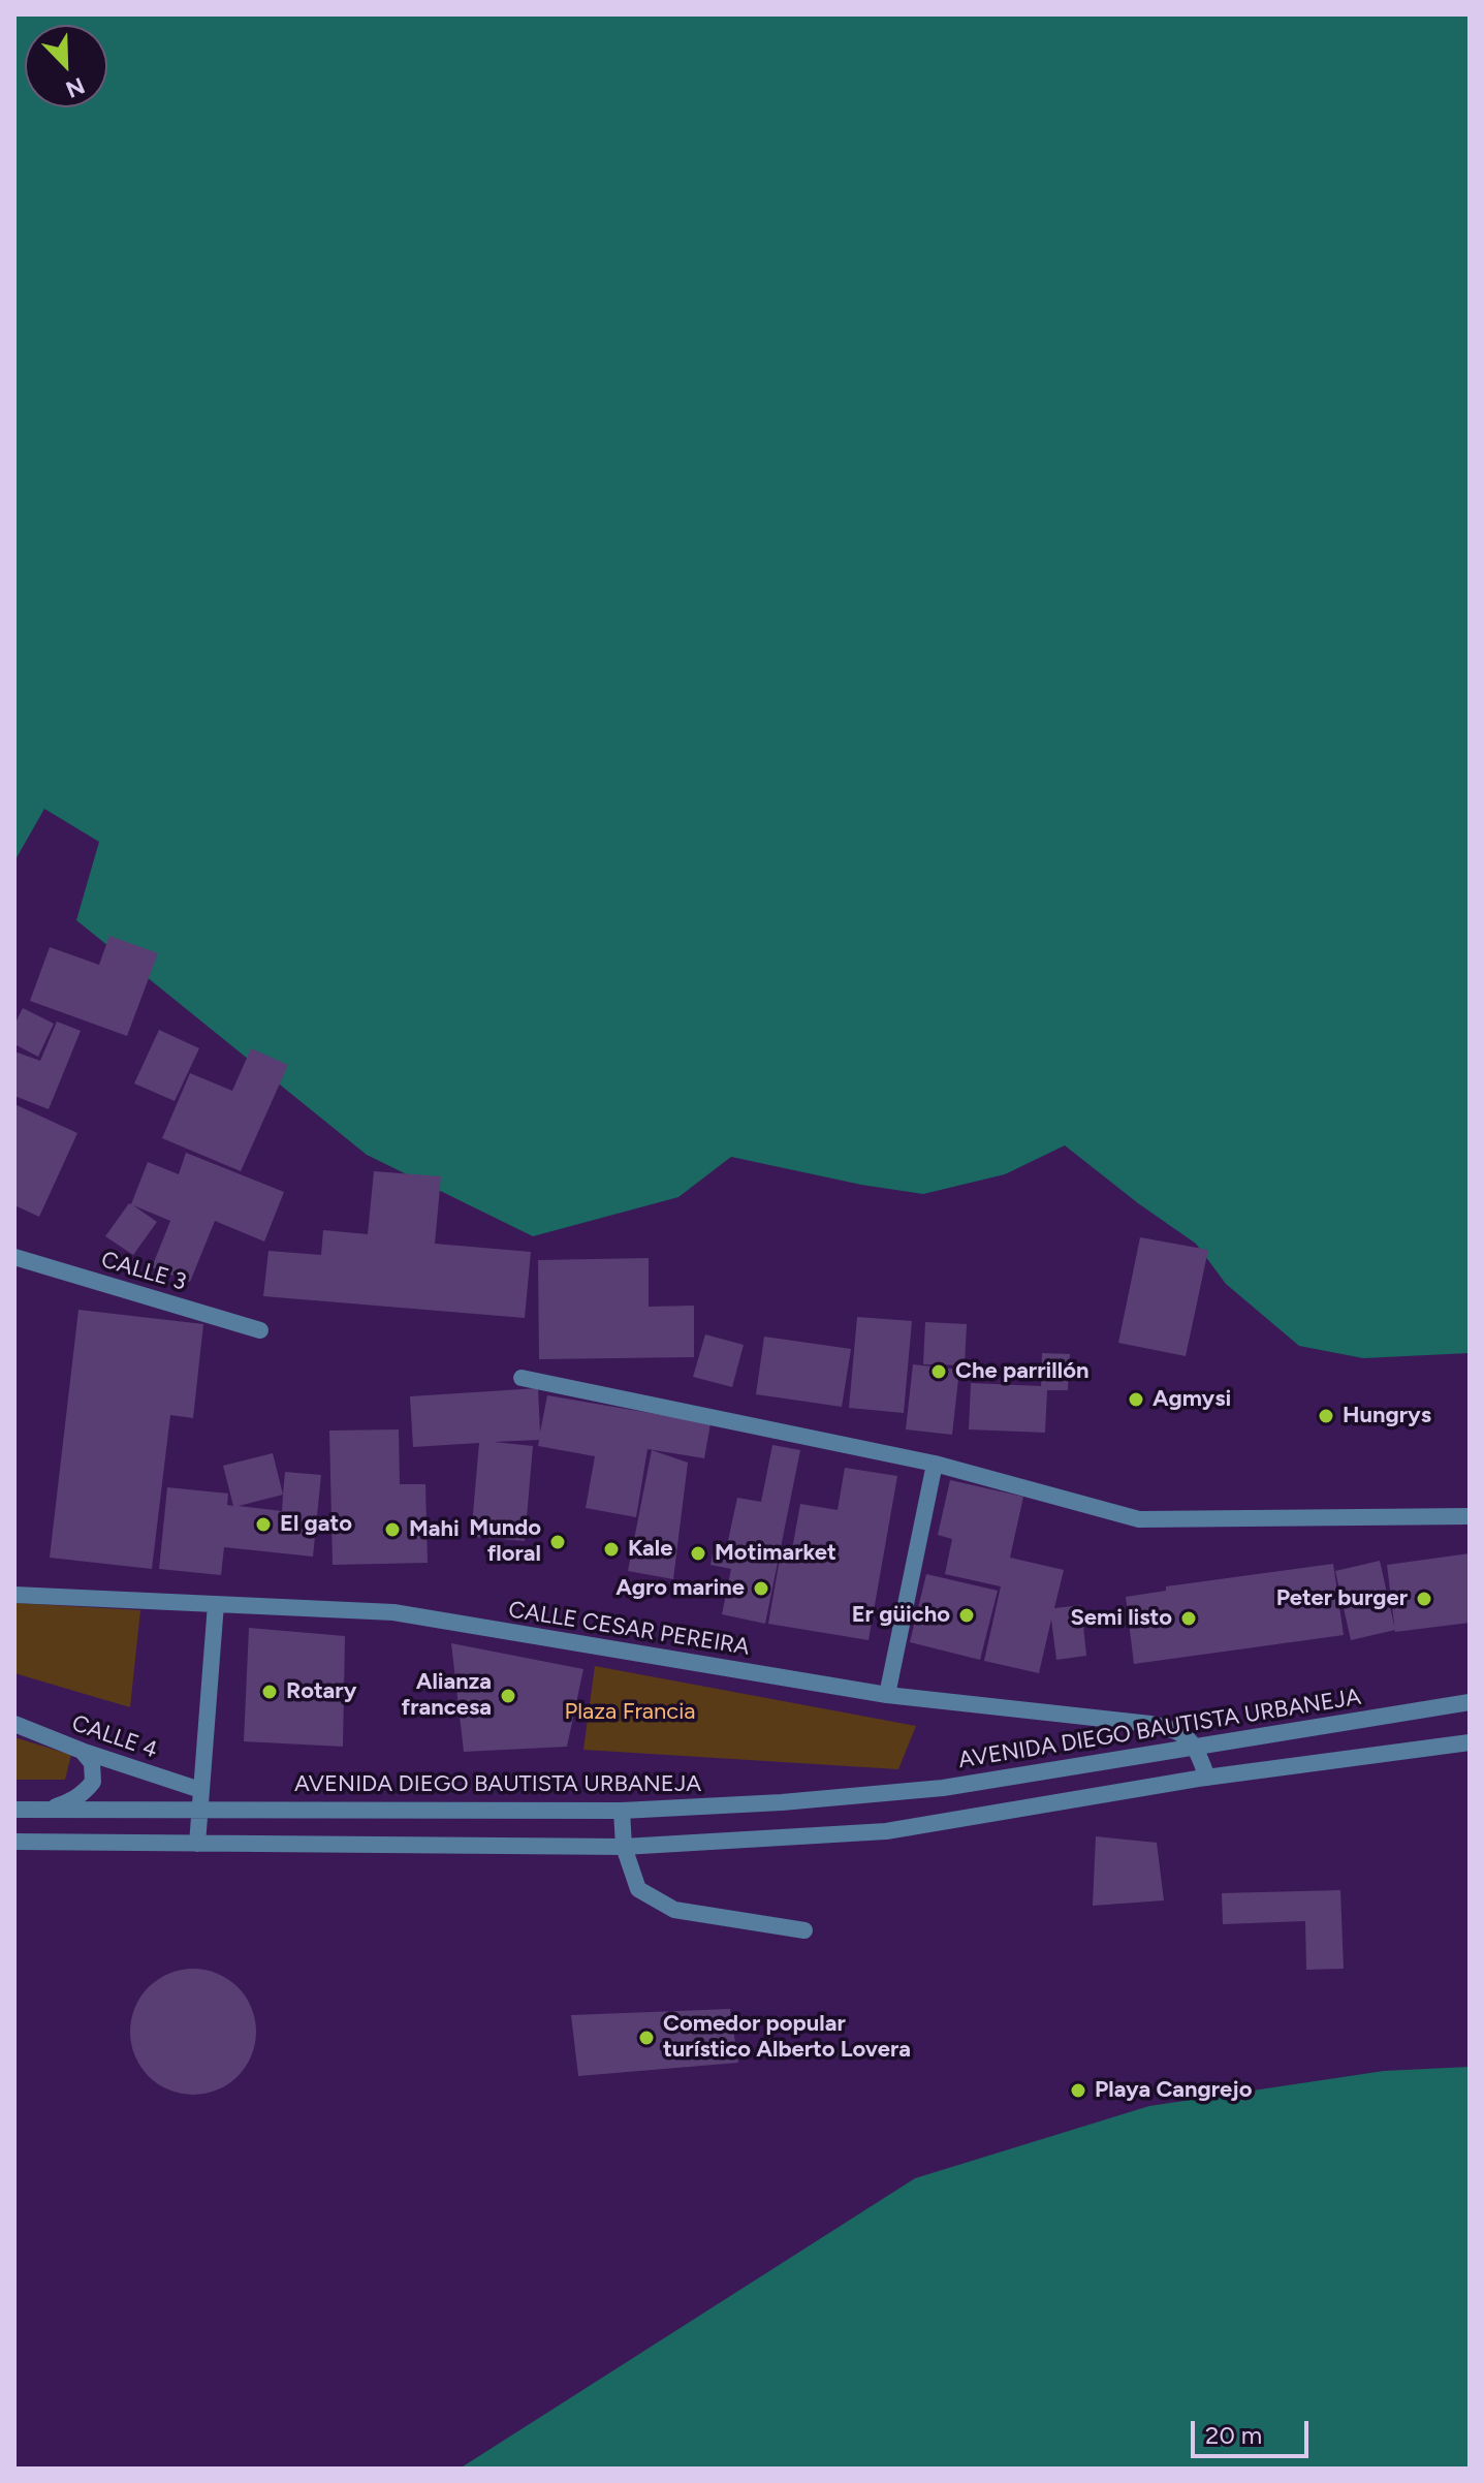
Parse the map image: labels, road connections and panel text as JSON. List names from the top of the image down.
{
  "streets": {
    "street": [
      "CALLE 3",
      "CALLE CESAR PEREIRA",
      "AVENIDA DIEGO BAUTISTA URBANEJA",
      "CALLE 4"
    ]
  },
  "crossings": [
    ["CALLE CESAR PEREIRA", "AVENIDA DIEGO BAUTISTA URBANEJA"]
  ],
  "parks": ["Plaza Francia"],
  "places": [
    "Che parrillón",
    "Agmysi",
    "Hungrys",
    "El gato",
    "Mahi",
    "Mundo floral",
    "Kale",
    "Motimarket",
    "Agro marine",
    "Peter burger",
    "Er güicho",
    "Semi listo",
    "Rotary",
    "Alianza francesa",
    "Comedor popular turístico Alberto Lovera",
    "Playa Cangrejo"
  ],
  "scale_bar": "20 m",
  "north": "bottom right"
}
